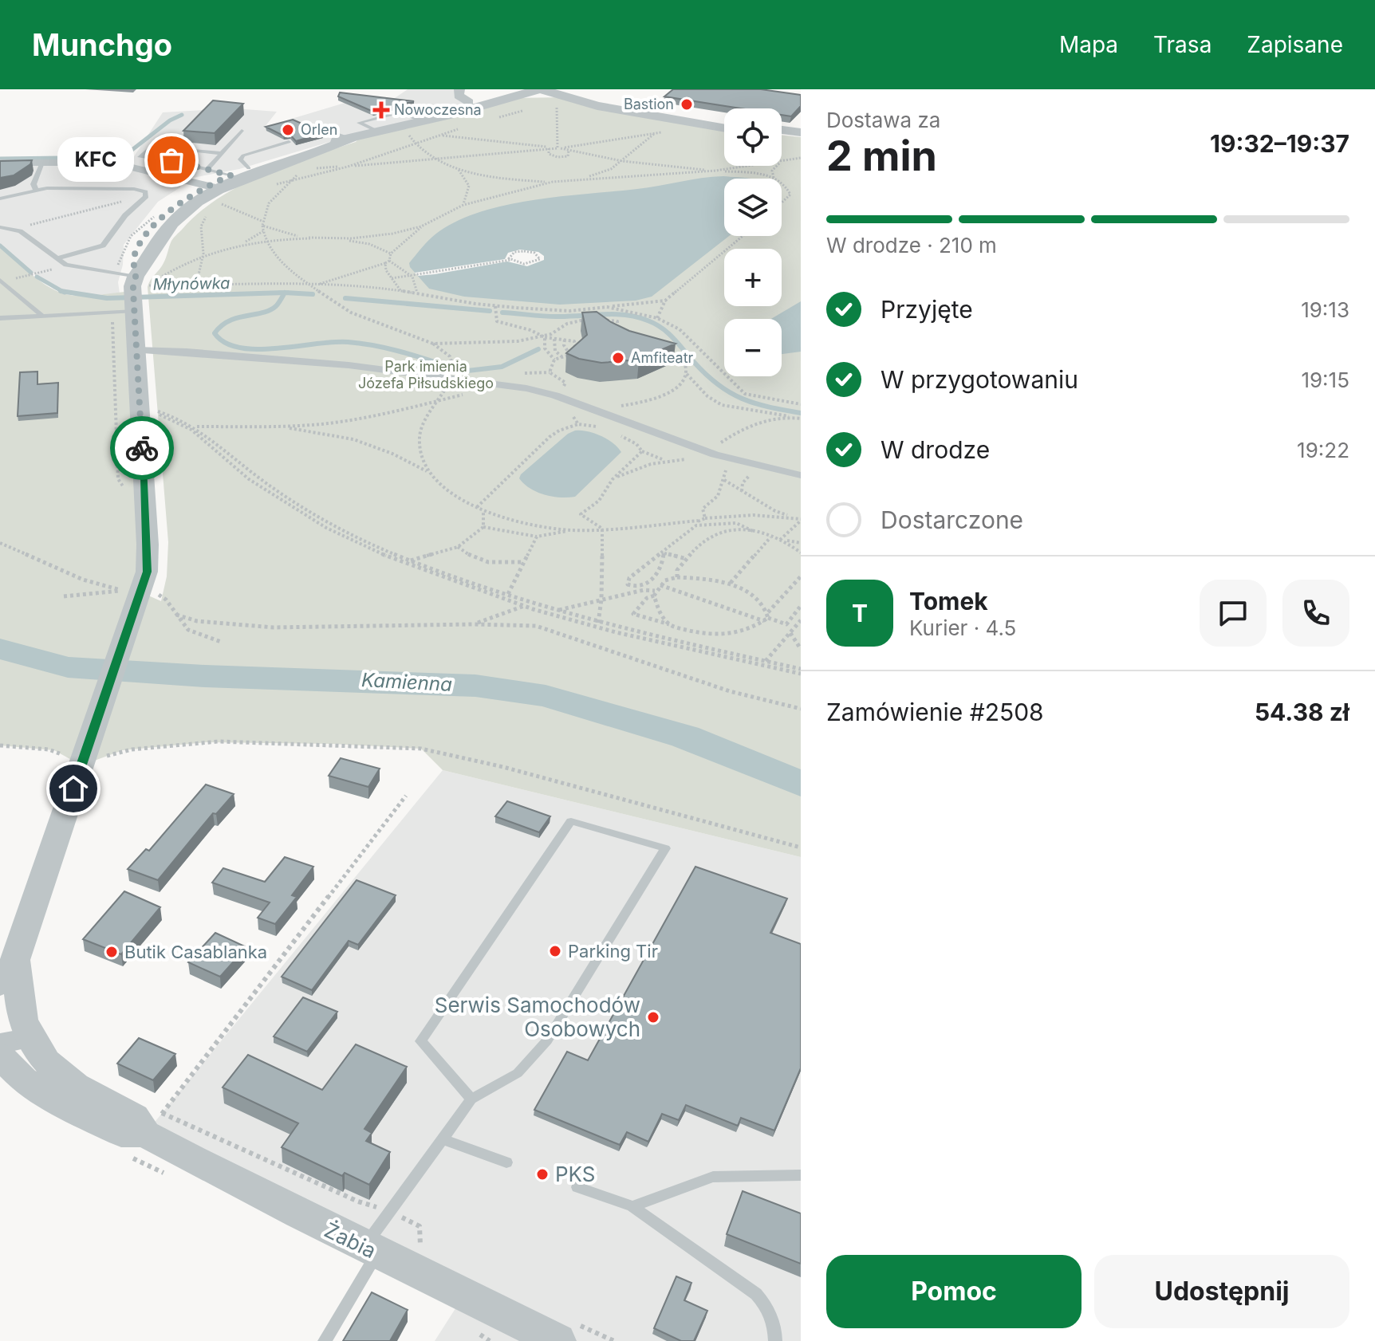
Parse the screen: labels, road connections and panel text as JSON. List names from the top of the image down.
{
  "streets": {
    "street": ["Żabia"]
  },
  "water": ["Młynówka", "Kamienna"],
  "parks": ["Park imienia Józefa Piłsudskiego"],
  "places": {
    "other": [
      "Bastion",
      "Orlen",
      "KFC",
      "Amfiteatr",
      "Parking Tir",
      "Butik Casablanka",
      "Serwis Samochodów Osobowych",
      "PKS"
    ],
    "health": ["Nowoczesna"]
  },
  "page": {
    "header": "Munchgo",
    "nav": ["Mapa", "Trasa", "Zapisane"],
    "heading": ["2 min", "Dostawa za", "19:32–19:37"],
    "panel": [
      "Tomek",
      "Kurier · 4.5",
      "Zamówienie #2508",
      "54.38 zł"
    ],
    "map_buttons": ["+", "−"],
    "bubble": "KFC",
    "bar": "W drodze · 210 m",
    "list": [
      ["Przyjęte", "19:13"],
      ["W przygotowaniu", "19:15"],
      ["W drodze", "19:22"],
      "Dostarczone"
    ],
    "round": "T",
    "buttons": ["Pomoc", "Udostępnij"]
  }
}
